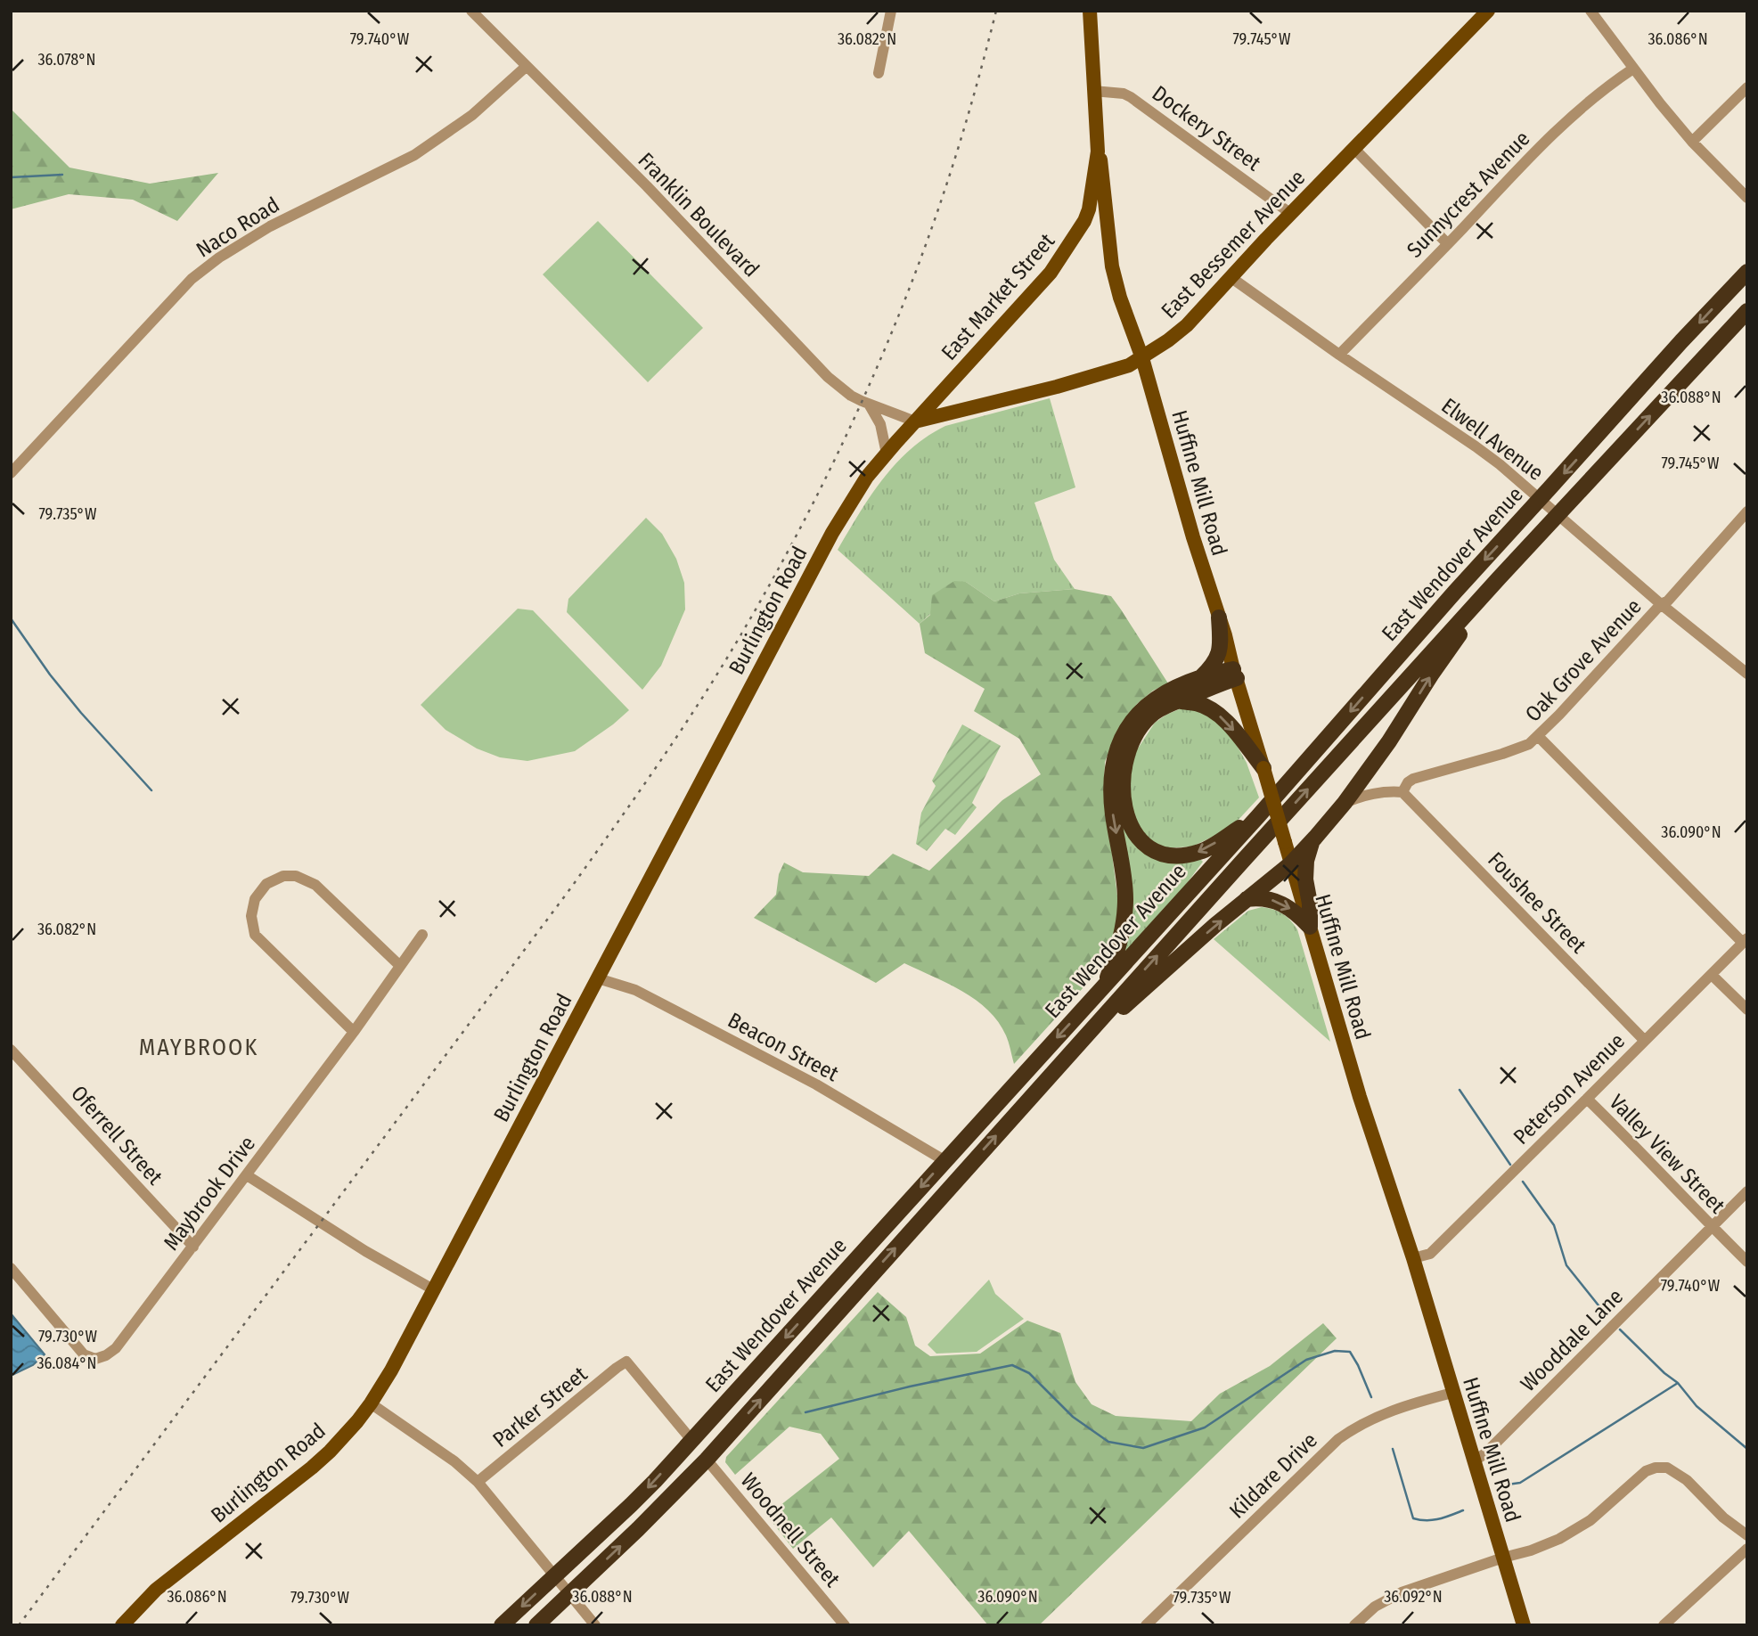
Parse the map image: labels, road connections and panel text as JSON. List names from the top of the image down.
{
  "streets": {
    "highway": ["East Wendover Avenue"],
    "main road": [
      "East Bessemer Avenue",
      "East Market Street",
      "Huffine Mill Road",
      "Burlington Road"
    ],
    "street": [
      "Dockery Street",
      "Sunnycrest Avenue",
      "Franklin Boulevard",
      "Naco Road",
      "Elwell Avenue",
      "Oak Grove Avenue",
      "Foushee Street",
      "Beacon Street",
      "Peterson Avenue",
      "Oferrell Street",
      "Valley View Street",
      "Maybrook Drive",
      "Wooddale Lane",
      "Parker Street",
      "Kildare Drive",
      "Woodnell Street"
    ]
  },
  "crossings": [
    ["Dockery Street", "East Bessemer Avenue"],
    ["Dockery Street", "East Market Street"],
    ["Sunnycrest Avenue", "Elwell Avenue"],
    ["Franklin Boulevard", "Naco Road"],
    ["Franklin Boulevard", "East Bessemer Avenue"],
    ["Franklin Boulevard", "East Market Street"],
    ["East Bessemer Avenue", "East Market Street"],
    ["East Bessemer Avenue", "Elwell Avenue"],
    ["East Bessemer Avenue", "Huffine Mill Road"],
    ["East Market Street", "Huffine Mill Road"],
    ["East Market Street", "Burlington Road"],
    ["Elwell Avenue", "East Wendover Avenue"],
    ["Elwell Avenue", "Oak Grove Avenue"],
    ["Huffine Mill Road", "Peterson Avenue"],
    ["Huffine Mill Road", "Wooddale Lane"],
    ["Huffine Mill Road", "Kildare Drive"],
    ["East Wendover Avenue", "Beacon Street"],
    ["East Wendover Avenue", "Parker Street"],
    ["East Wendover Avenue", "Woodnell Street"],
    ["Burlington Road", "Beacon Street"],
    ["Oak Grove Avenue", "Foushee Street"],
    ["Foushee Street", "Peterson Avenue"],
    ["Peterson Avenue", "Valley View Street"],
    ["Oferrell Street", "Maybrook Drive"],
    ["Valley View Street", "Wooddale Lane"]
  ],
  "districts": ["MAYBROOK"],
  "coordinates": [
    "79.740°W",
    "79.745°W",
    "36.082°N",
    "36.086°N",
    "36.078°N",
    "36.088°N",
    "79.735°W",
    "36.090°N",
    "79.730°W",
    "36.084°N",
    "36.092°N"
  ]
}
